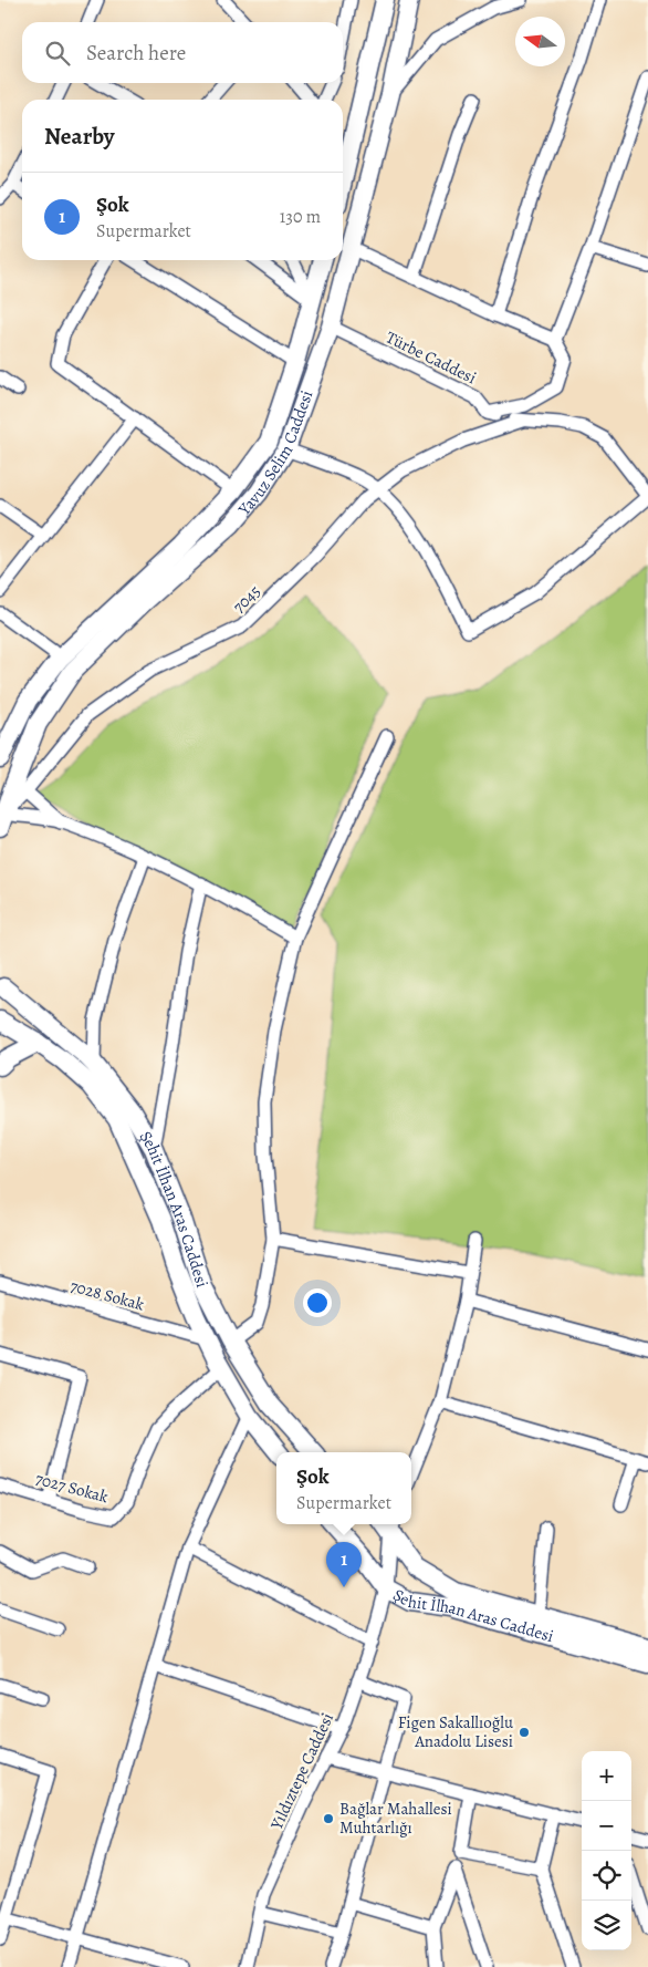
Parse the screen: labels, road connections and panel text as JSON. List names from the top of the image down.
{
  "streets": {
    "main road": ["Yavuz Selim Caddesi", "Şehit İlhan Aras Caddesi"],
    "street": [
      "Türbe Caddesi",
      "7045",
      "7028 Sokak",
      "7027 Sokak",
      "Yıldıztepe Caddesi"
    ]
  },
  "crossings": [
    ["Türbe Caddesi", "Yavuz Selim Caddesi"],
    ["Yavuz Selim Caddesi", "7045"],
    ["Şehit İlhan Aras Caddesi", "7028 Sokak"],
    ["Şehit İlhan Aras Caddesi", "7027 Sokak"],
    ["Şehit İlhan Aras Caddesi", "Yıldıztepe Caddesi"]
  ],
  "places": ["Figen Sakallıoğlu Anadolu Lisesi", "Bağlar Mahallesi Muhtarlığı"],
  "north": "left",
  "page": {
    "search": "Search here",
    "heading": "Nearby",
    "list": [
      {
        "mark": "1",
        "name": "Şok",
        "note": "Supermarket",
        "value": "130 m"
      }
    ],
    "popup": ["Şok", "Supermarket"],
    "pins": "1",
    "map_buttons": ["+", "−"]
  }
}
